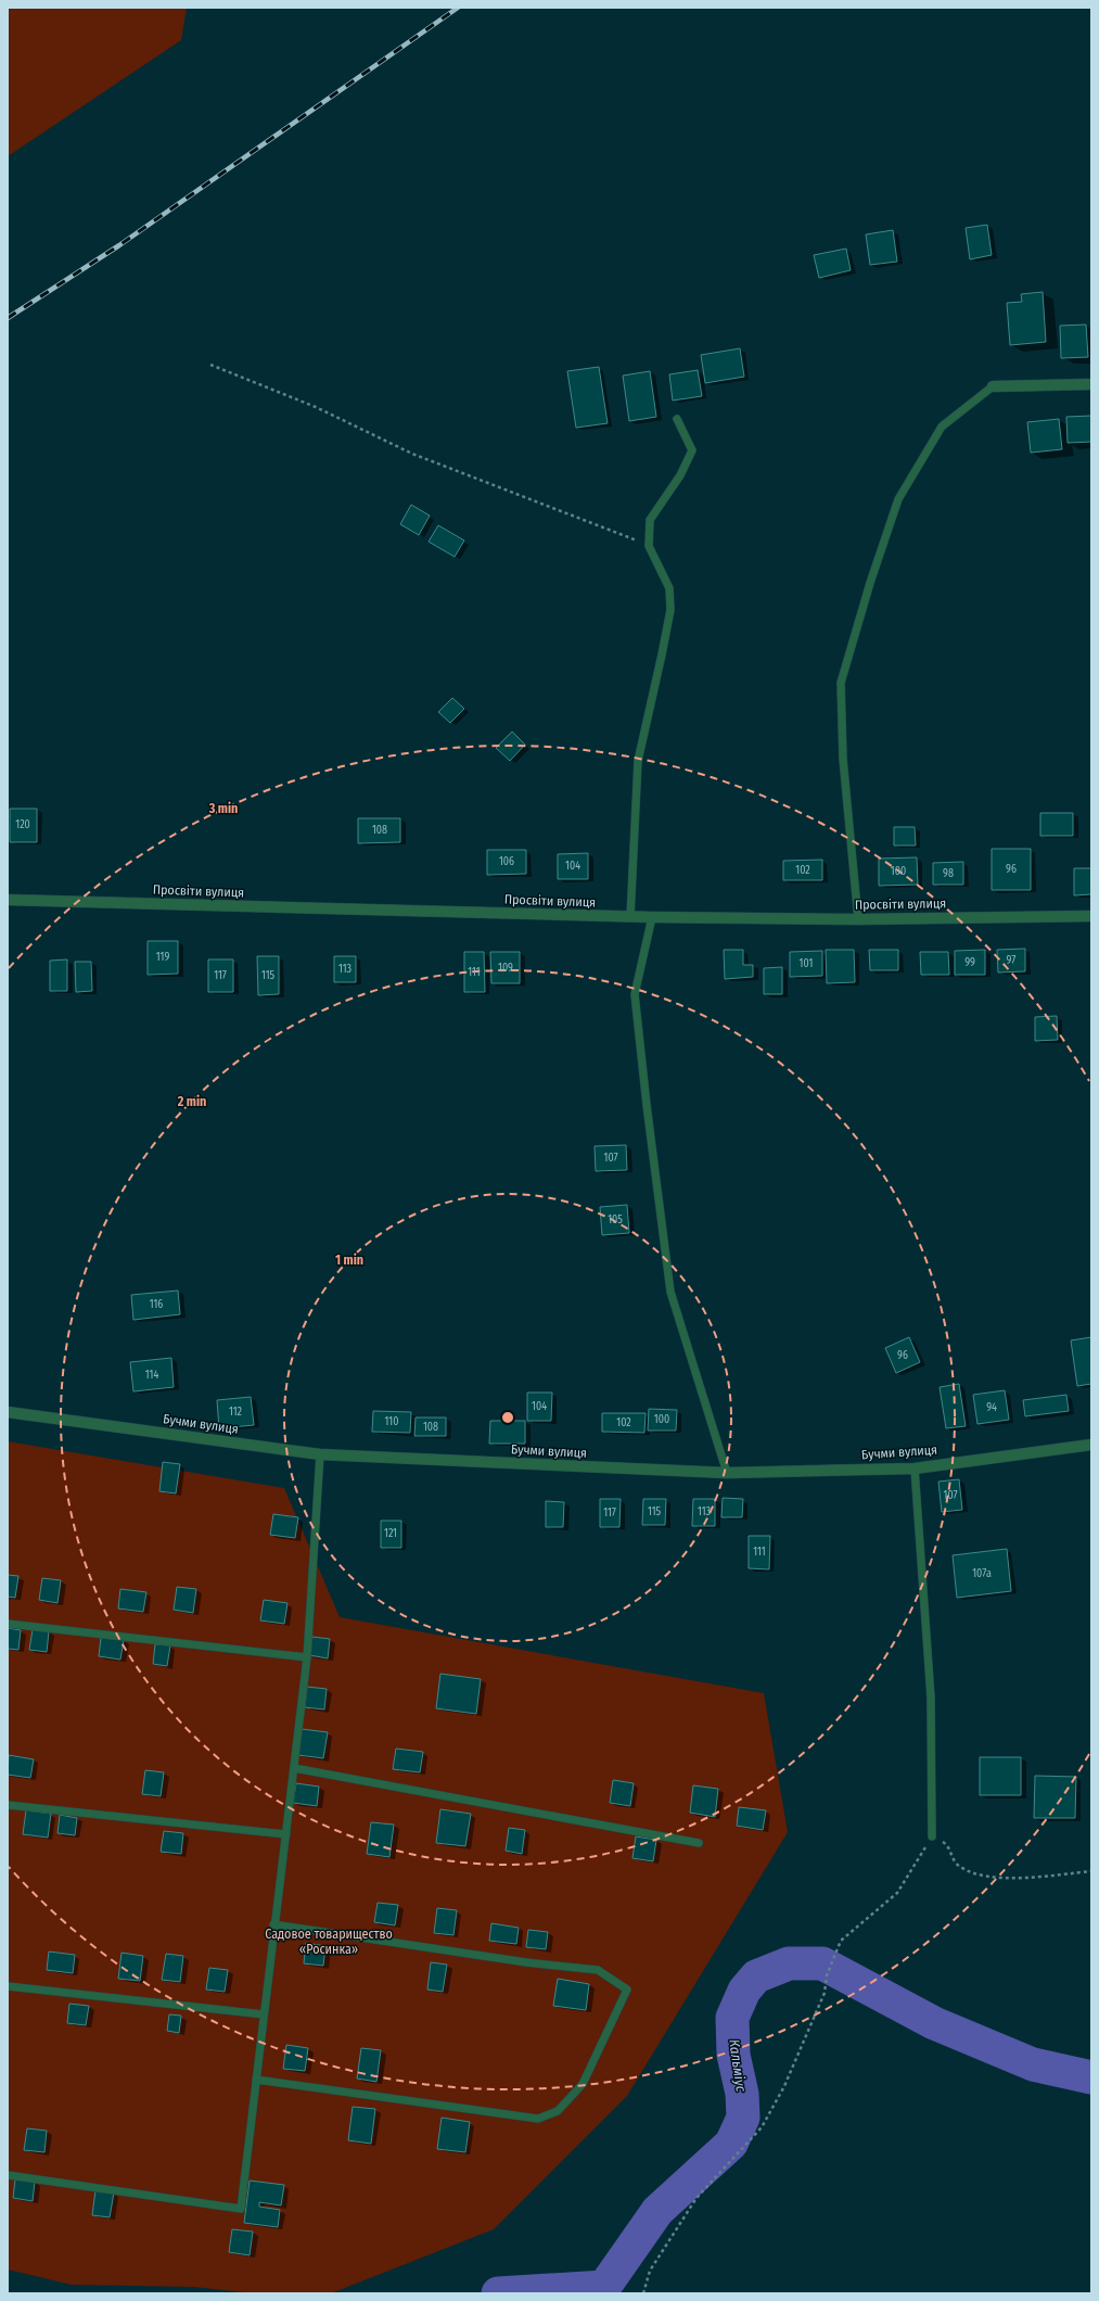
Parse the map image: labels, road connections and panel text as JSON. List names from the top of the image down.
{
  "streets": {
    "street": ["Просвіти вулиця", "Бучми вулиця"]
  },
  "water": ["Кальміус"],
  "parks": ["Садовое товарищество «Росинка»"],
  "house_numbers": [
    "120",
    "108",
    "106",
    "104",
    "96",
    "102",
    "100",
    "98",
    "119",
    "97",
    "99",
    "101",
    "109",
    "113",
    "111",
    "117",
    "115",
    "107",
    "105",
    "116",
    "96",
    "114",
    "104",
    "94",
    "112",
    "100",
    "110",
    "102",
    "108",
    "107",
    "115",
    "113",
    "117",
    "121",
    "111",
    "107а"
  ],
  "rings": ["3 min", "2 min", "1 min"]
}
